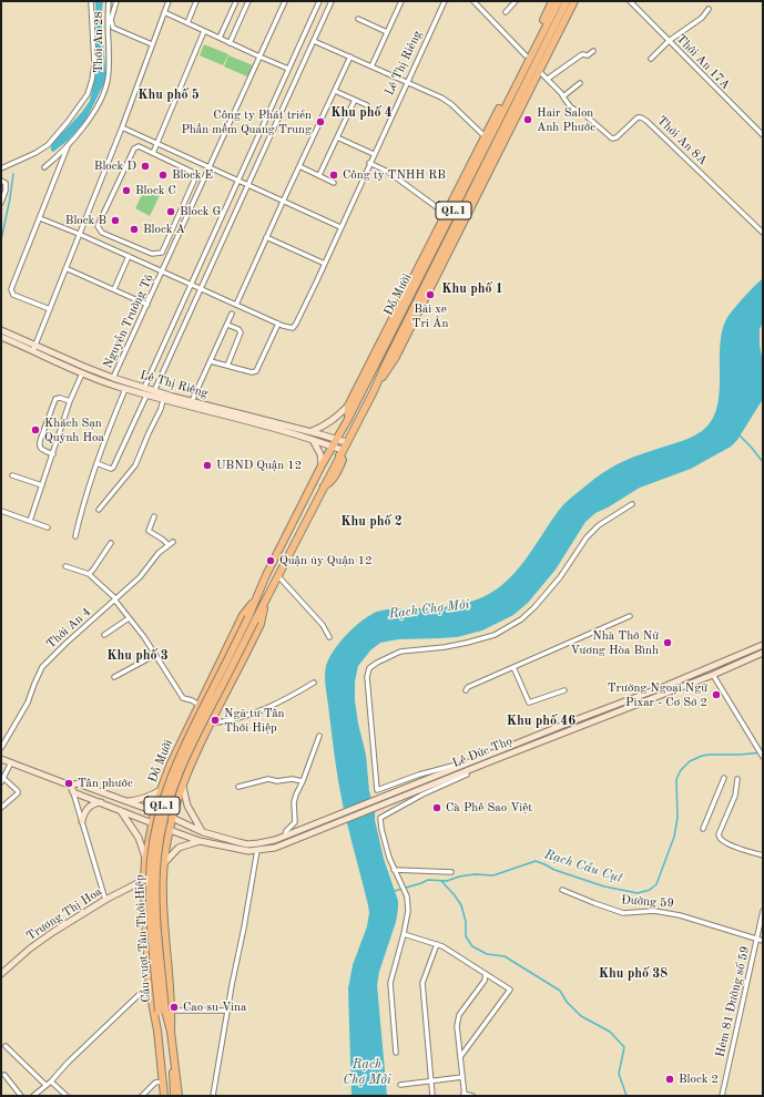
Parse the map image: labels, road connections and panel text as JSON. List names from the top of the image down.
{
  "streets": {
    "highway": ["QL.1", "Đỗ Mười", "Cầu vượt Tân Thới Hiệp"],
    "main road": ["Lê Thị Riêng", "Lê Đức Thọ", "Trương Thị Hoa"],
    "street": [
      "Thới An 28",
      "Thới An 17A",
      "Thới An 8A",
      "Nguyễn Trường Tộ",
      "Thới An 4",
      "Đường 59",
      "Hẻm 81 Đường số 59"
    ]
  },
  "crossings": [
    ["Lê Thị Riêng", "Đỗ Mười"],
    ["Lê Thị Riêng", "Nguyễn Trường Tộ"],
    ["Thới An 8A", "Đỗ Mười"],
    ["QL.1", "Đỗ Mười"],
    ["Đỗ Mười", "Trương Thị Hoa"],
    ["Đỗ Mười", "Cầu vượt Tân Thới Hiệp"],
    ["Đường 59", "Hẻm 81 Đường số 59"]
  ],
  "districts": [
    "Khu phố 5",
    "Khu phố 4",
    "Khu phố 1",
    "Khu phố 2",
    "Khu phố 3",
    "Khu phố 46",
    "Khu phố 38"
  ],
  "water": ["Rạch Chợ Mới", "Rạch Cầu Cụt"],
  "places": [
    "Hair Salon Anh Phước",
    "Công ty Phát triển Phần mềm Quang Trung",
    "Block D",
    "Block E",
    "Công ty TNHH RB",
    "Block C",
    "Block G",
    "Block B",
    "Block A",
    "Bãi xe Tri Ân",
    "Khách Sạn Quỳnh Hoa",
    "UBND Quận 12",
    "Quận ủy Quận 12",
    "Nhà Thờ Nữ Vương Hòa Bình",
    "Trường Ngoại Ngữ Pixar - Cơ Sở 2",
    "Ngã tư Tân Thới Hiệp",
    "Tân phước",
    "Cà Phê Sao Việt",
    "Cao su Vina",
    "Block 2"
  ]
}
